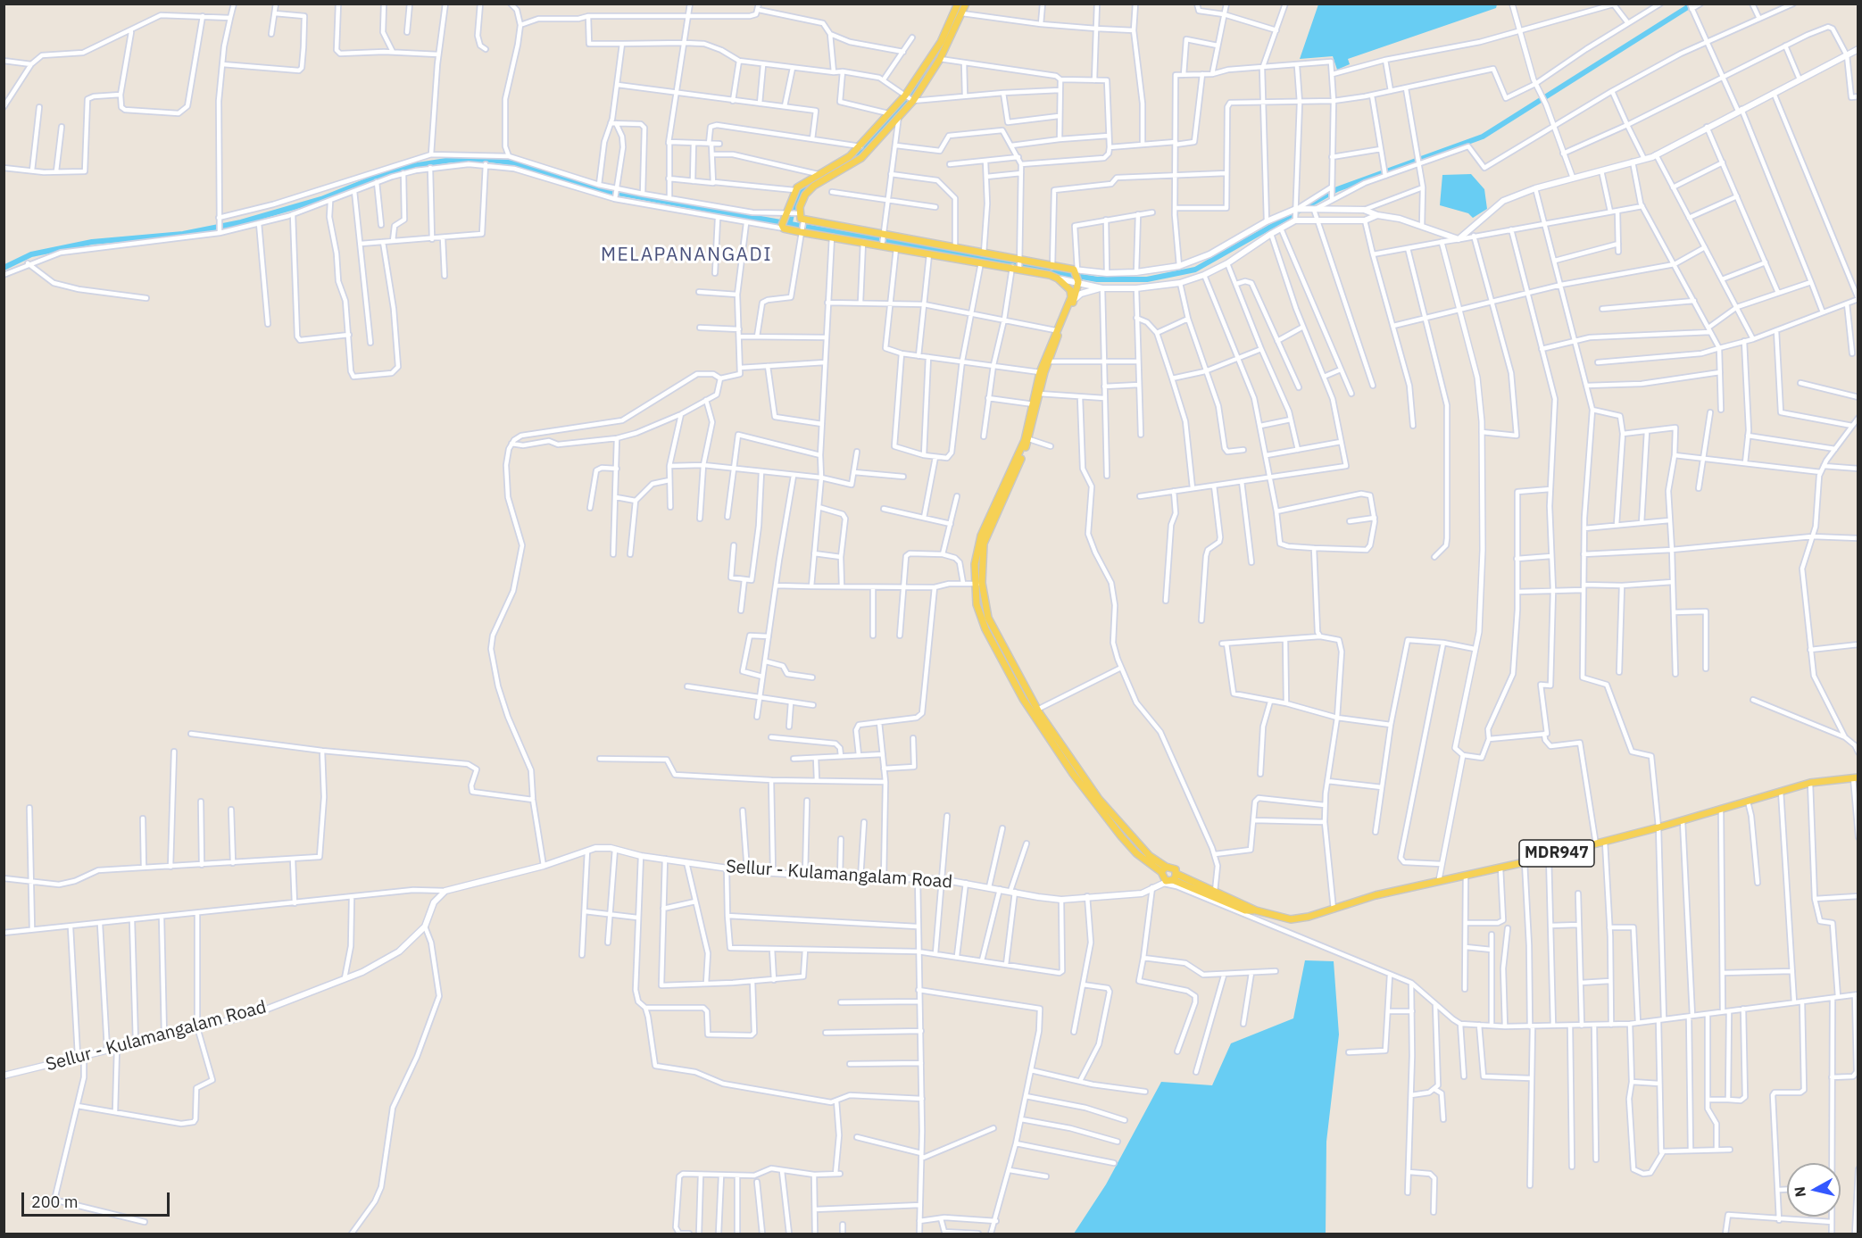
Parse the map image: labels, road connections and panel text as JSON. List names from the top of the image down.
{
  "streets": {
    "main road": ["MDR947", "Sellur - Kulamangalam Road"]
  },
  "districts": ["MELAPANANGADI"],
  "scale_bar": "200 m",
  "north": "left"
}
